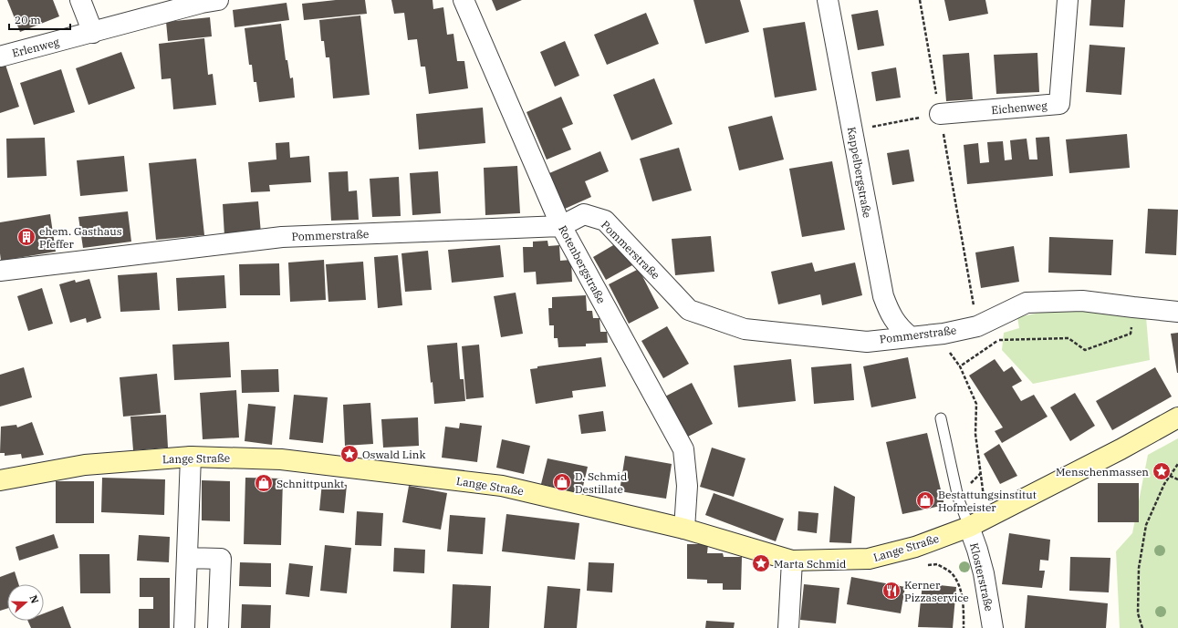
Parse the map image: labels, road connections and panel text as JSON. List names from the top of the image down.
{
  "streets": {
    "main road": ["Lange Straße"],
    "street": [
      "Erlenweg",
      "Eichenweg",
      "Kappelbergstraße",
      "Pommerstraße",
      "Rotenbergstraße",
      "Klosterstraße"
    ]
  },
  "crossings": [
    ["Kappelbergstraße", "Pommerstraße"],
    ["Pommerstraße", "Rotenbergstraße"],
    ["Rotenbergstraße", "Lange Straße"],
    ["Lange Straße", "Klosterstraße"]
  ],
  "places": {
    "building": ["ehem. Gasthaus Pfeffer"],
    "place": ["Oswald Link", "Menschenmassen", "Marta Schmid"],
    "shop": ["D. Schmid Destillate", "Schnittpunkt", "Bestattungsinstitut Hofmeister"],
    "restaurant": ["Kerner Pizzaservice"]
  },
  "scale_bar": "20 m",
  "north": "right"
}
